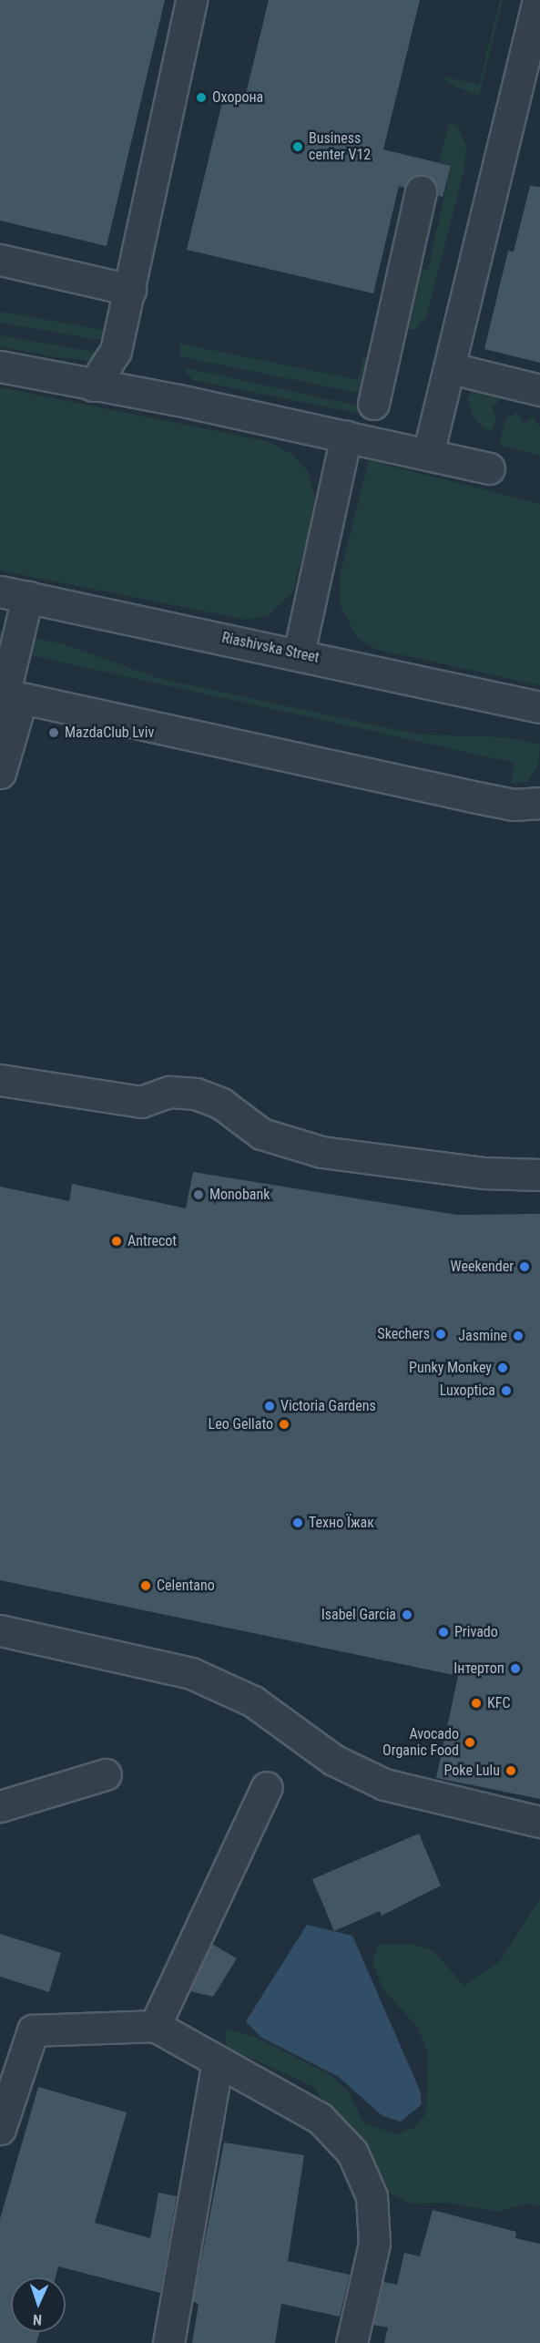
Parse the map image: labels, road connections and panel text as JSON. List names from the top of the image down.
{
  "streets": {
    "street": ["Riashivska Street"]
  },
  "places": [
    "Охорона",
    "Business center V12",
    "MazdaClub Lviv",
    "Monobank",
    "Antrecot",
    "Weekender",
    "Skechers",
    "Jasmine",
    "Punky Monkey",
    "Luxoptica",
    "Victoria Gardens",
    "Leo Gellato",
    "Техно Їжак",
    "Celentano",
    "Isabel Garcia",
    "Privado",
    "Інтертоп",
    "KFC",
    "Avocado Organic Food",
    "Poke Lulu"
  ],
  "north": "bottom"
}
